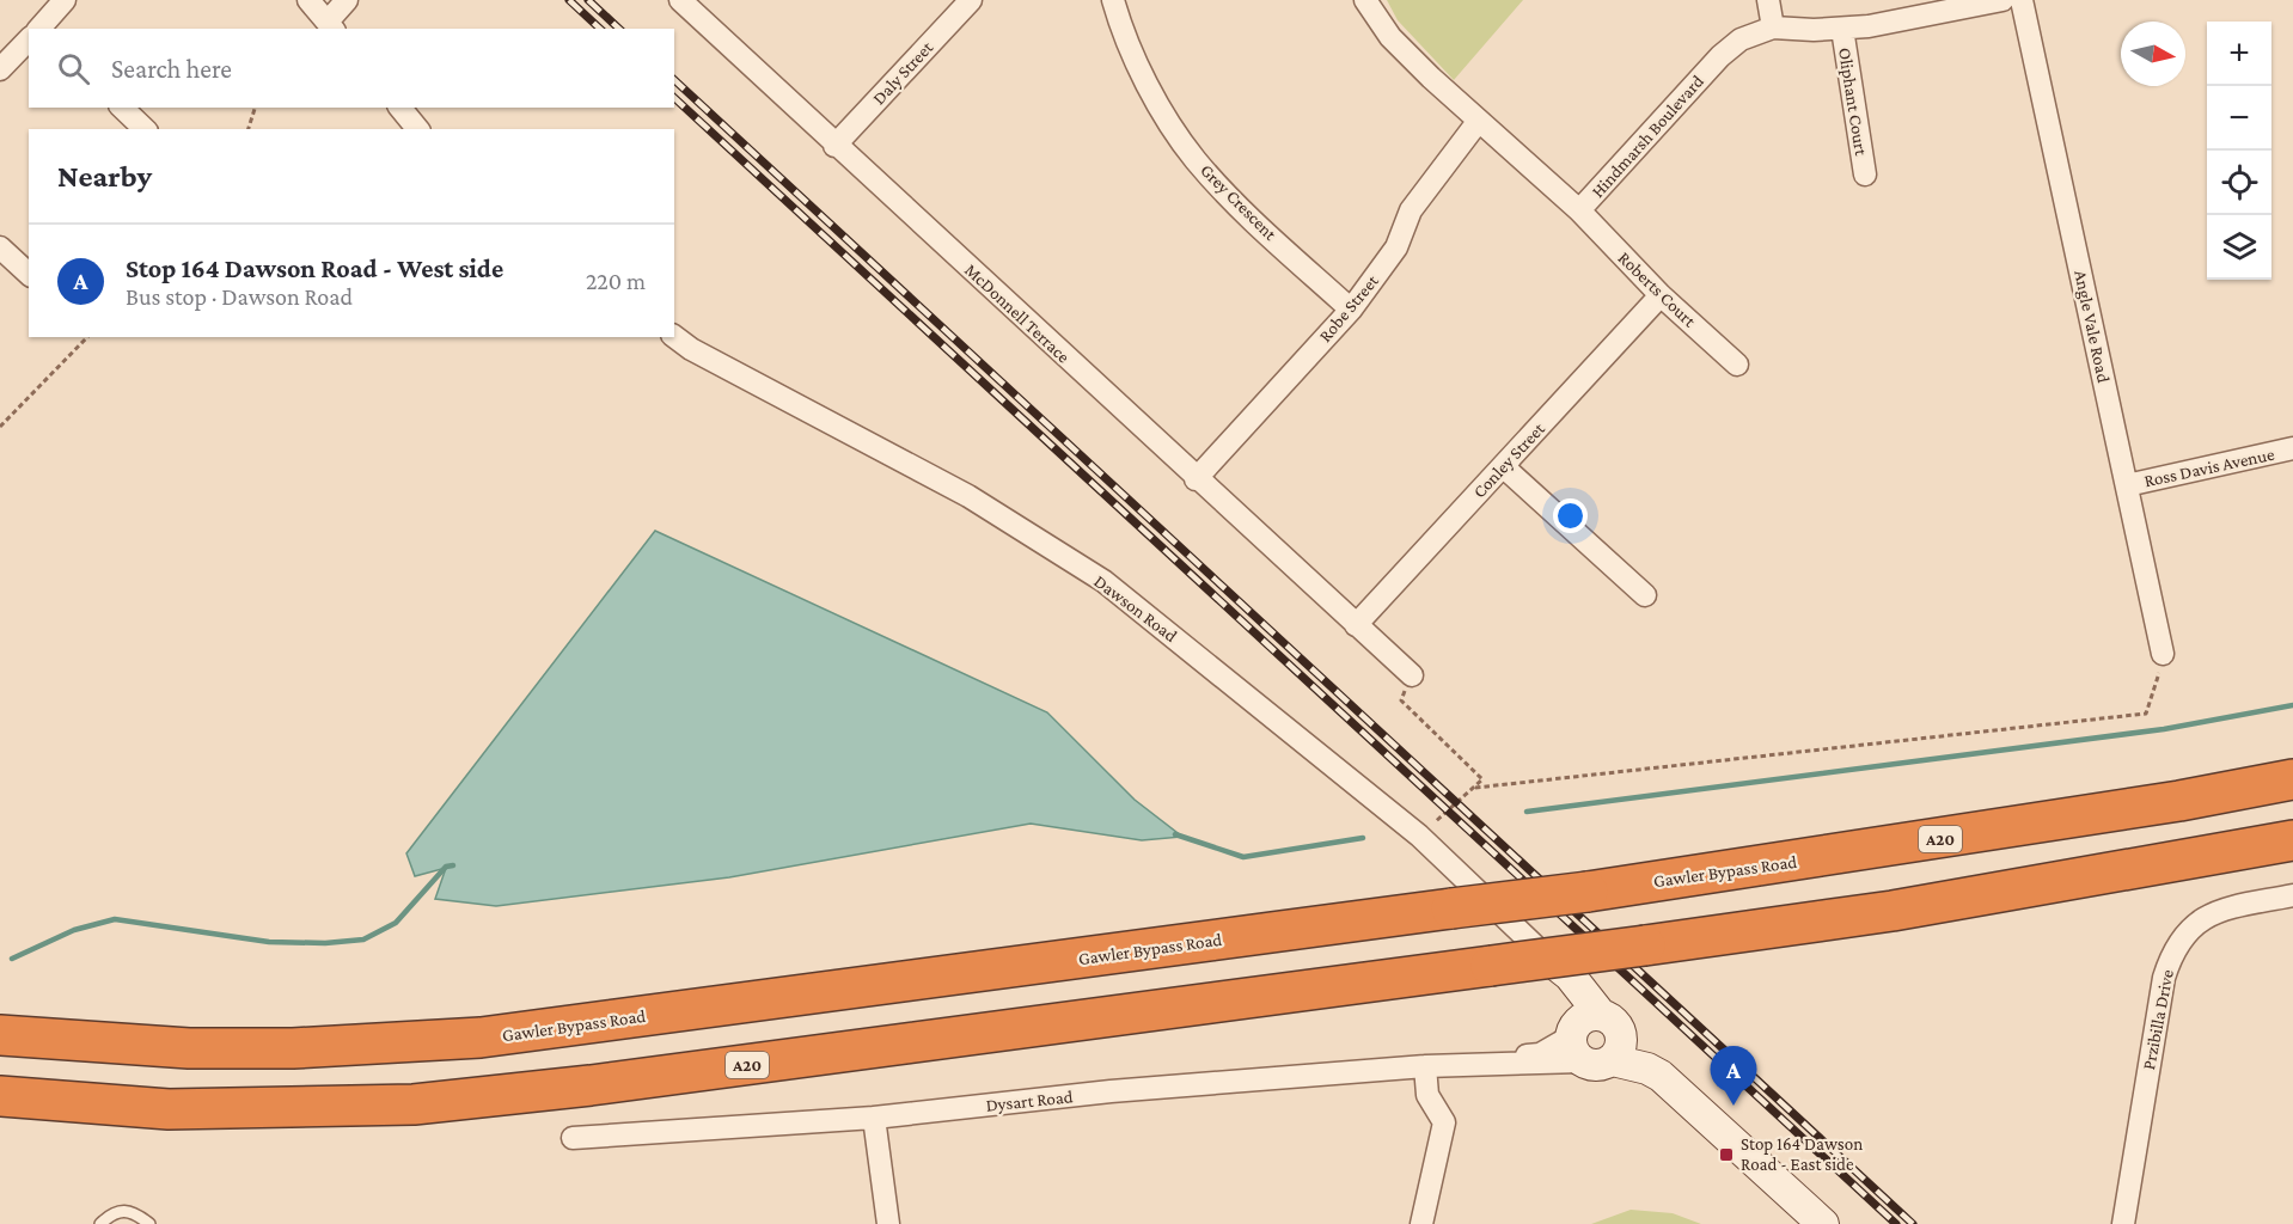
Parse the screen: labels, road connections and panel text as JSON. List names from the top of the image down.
{
  "streets": {
    "highway": ["A20", "Gawler Bypass Road"],
    "street": [
      "Daly Street",
      "Oliphant Court",
      "Hindmarsh Boulevard",
      "Grey Crescent",
      "Roberts Court",
      "Robe Street",
      "McDonnell Terrace",
      "Angle Vale Road",
      "Conley Street",
      "Ross Davis Avenue",
      "Dawson Road",
      "Przibilla Drive",
      "Dysart Road"
    ]
  },
  "crossings": [
    ["Daly Street", "McDonnell Terrace"],
    ["Oliphant Court", "Hindmarsh Boulevard"],
    ["Hindmarsh Boulevard", "Roberts Court"],
    ["Hindmarsh Boulevard", "Robe Street"],
    ["Grey Crescent", "Robe Street"],
    ["Roberts Court", "Conley Street"],
    ["Robe Street", "McDonnell Terrace"],
    ["McDonnell Terrace", "Conley Street"],
    ["Angle Vale Road", "Ross Davis Avenue"],
    ["Dawson Road", "Dysart Road"]
  ],
  "places": {
    "transit": ["Stop 164 Dawson Road - East side"]
  },
  "north": "right",
  "page": {
    "map_buttons": ["+", "−"],
    "search": "Search here",
    "heading": "Nearby",
    "list": [
      {
        "mark": "A",
        "name": "Stop 164 Dawson Road - West side",
        "note": "Bus stop · Dawson Road",
        "value": "220 m"
      }
    ],
    "pins": "A"
  }
}
